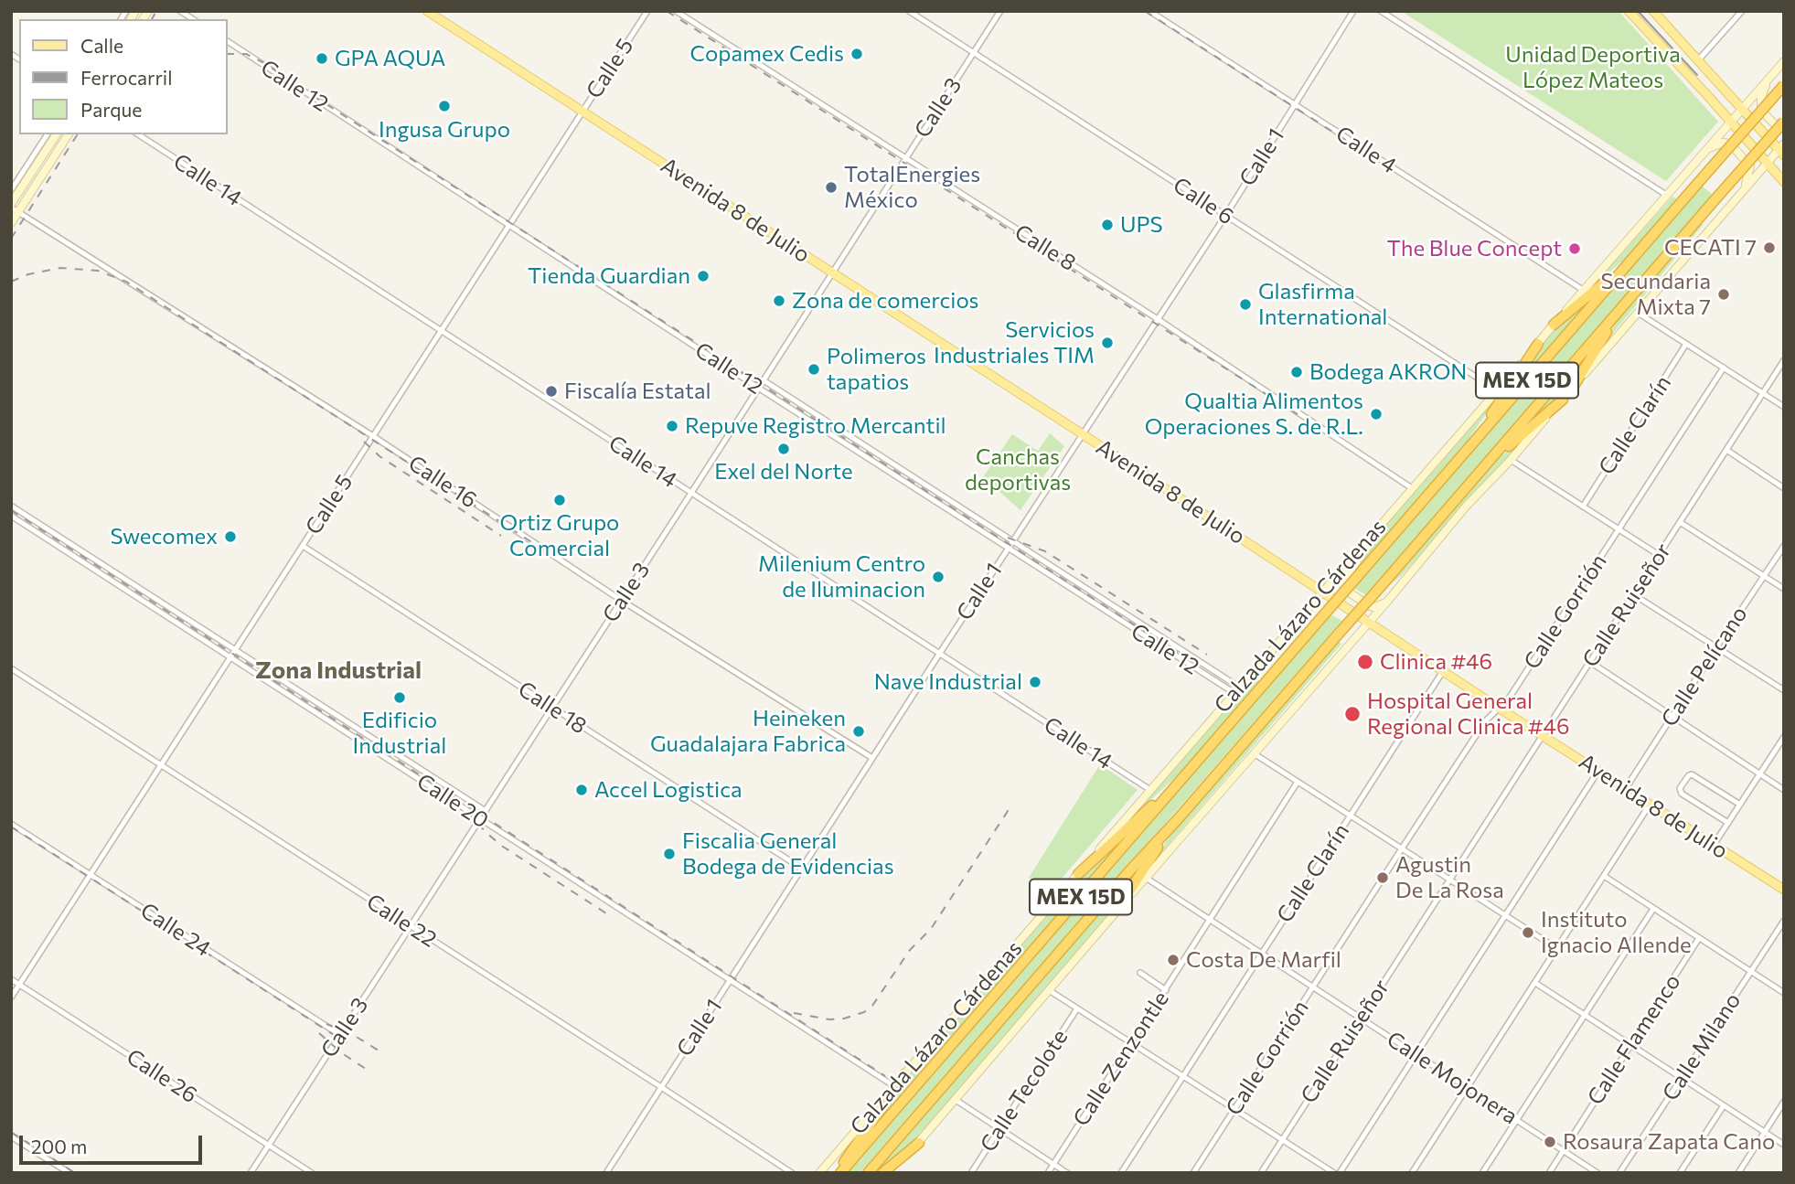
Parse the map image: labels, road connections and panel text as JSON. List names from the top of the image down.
{
  "streets": {
    "highway": ["MEX 15D", "Calzada Lázaro Cárdenas"],
    "main road": ["Avenida 8 de Julio"],
    "street": [
      "Calle 5",
      "Calle 12",
      "Calle 3",
      "Calle 4",
      "Calle 1",
      "Calle 14",
      "Calle 6",
      "Calle 8",
      "Calle Clarín",
      "Calle 16",
      "Calle Ruiseñor",
      "Calle Gorrión",
      "Calle Pelícano",
      "Calle 18",
      "Calle 20",
      "Calle 22",
      "Calle 24",
      "Calle Flamenco",
      "Calle Milano",
      "Calle Zenzontle",
      "Calle 26",
      "Calle Mojonera",
      "Calle Tecolote"
    ]
  },
  "crossings": [
    ["Calle 5", "Calle 12"],
    ["Calle 5", "Calle 14"],
    ["Calle 5", "Avenida 8 de Julio"],
    ["Calle 5", "Calle 16"],
    ["Calle 5", "Calle 18"],
    ["Calle 5", "Calle 20"],
    ["Calle 5", "Calle 22"],
    ["Calle 5", "Calle 24"],
    ["Calle 5", "Calle 26"],
    ["Calle 12", "Calle 3"],
    ["Calle 12", "Calle 1"],
    ["Calle 12", "Calzada Lázaro Cárdenas"],
    ["Calle 3", "Calle 14"],
    ["Calle 3", "Calle 6"],
    ["Calle 3", "Avenida 8 de Julio"],
    ["Calle 3", "Calle 8"],
    ["Calle 3", "Calle 16"],
    ["Calle 3", "Calle 18"],
    ["Calle 3", "Calle 20"],
    ["Calle 3", "Calle 22"],
    ["Calle 3", "Calle 24"],
    ["Calle 3", "Calle 26"],
    ["Calle 4", "Calle 1"],
    ["Calle 4", "Calzada Lázaro Cárdenas"],
    ["Calle 1", "Calle 14"],
    ["Calle 1", "Calle 6"],
    ["Calle 1", "Avenida 8 de Julio"],
    ["Calle 1", "Calle 8"],
    ["Calle 1", "Calle 16"],
    ["Calle 1", "Calle 18"],
    ["Calle 1", "Calle 20"],
    ["Calle 1", "Calle 22"],
    ["Calle 14", "Calzada Lázaro Cárdenas"],
    ["Calle 6", "Calzada Lázaro Cárdenas"],
    ["Avenida 8 de Julio", "Calle Clarín"],
    ["Avenida 8 de Julio", "Calle Ruiseñor"],
    ["Avenida 8 de Julio", "Calle Gorrión"],
    ["Avenida 8 de Julio", "Calzada Lázaro Cárdenas"],
    ["Avenida 8 de Julio", "Calle Pelícano"],
    ["Calle 8", "Calzada Lázaro Cárdenas"],
    ["Calle Clarín", "Calle Mojonera"],
    ["Calle Ruiseñor", "Calle Mojonera"],
    ["Calle Gorrión", "Calle Mojonera"],
    ["Calzada Lázaro Cárdenas", "Calle 20"],
    ["Calle Flamenco", "Calle Mojonera"],
    ["Calle Zenzontle", "Calle Mojonera"]
  ],
  "districts": ["Zona Industrial"],
  "parks": ["Unidad Deportiva López Mateos", "Canchas deportivas"],
  "places": [
    "Copamex Cedis",
    "GPA AQUA",
    "Ingusa Grupo",
    "TotalEnergies México",
    "UPS",
    "CECATI 7",
    "The Blue Concept",
    "Tienda Guardian",
    "Secundaria Mixta 7",
    "Zona de comercios",
    "Glasfirma International",
    "Servicios Industriales TIM",
    "Polimeros tapatios",
    "Bodega AKRON",
    "Fiscalía Estatal",
    "Qualtia Alimentos Operaciones S. de R.L.",
    "Repuve Registro Mercantil",
    "Exel del Norte",
    "Ortiz Grupo Comercial",
    "Swecomex",
    "Milenium Centro de Iluminacion",
    "Clinica #46",
    "Nave Industrial",
    "Edificio Industrial",
    "Hospital General Regional Clinica #46",
    "Heineken Guadalajara Fabrica",
    "Accel Logistica",
    "Fiscalia General Bodega de Evidencias",
    "Agustin De La Rosa",
    "Instituto Ignacio Allende",
    "Costa De Marfil",
    "Rosaura Zapata Cano"
  ],
  "legend": ["Calle", "Ferrocarril", "Parque"],
  "scale_bar": "200 m"
}
